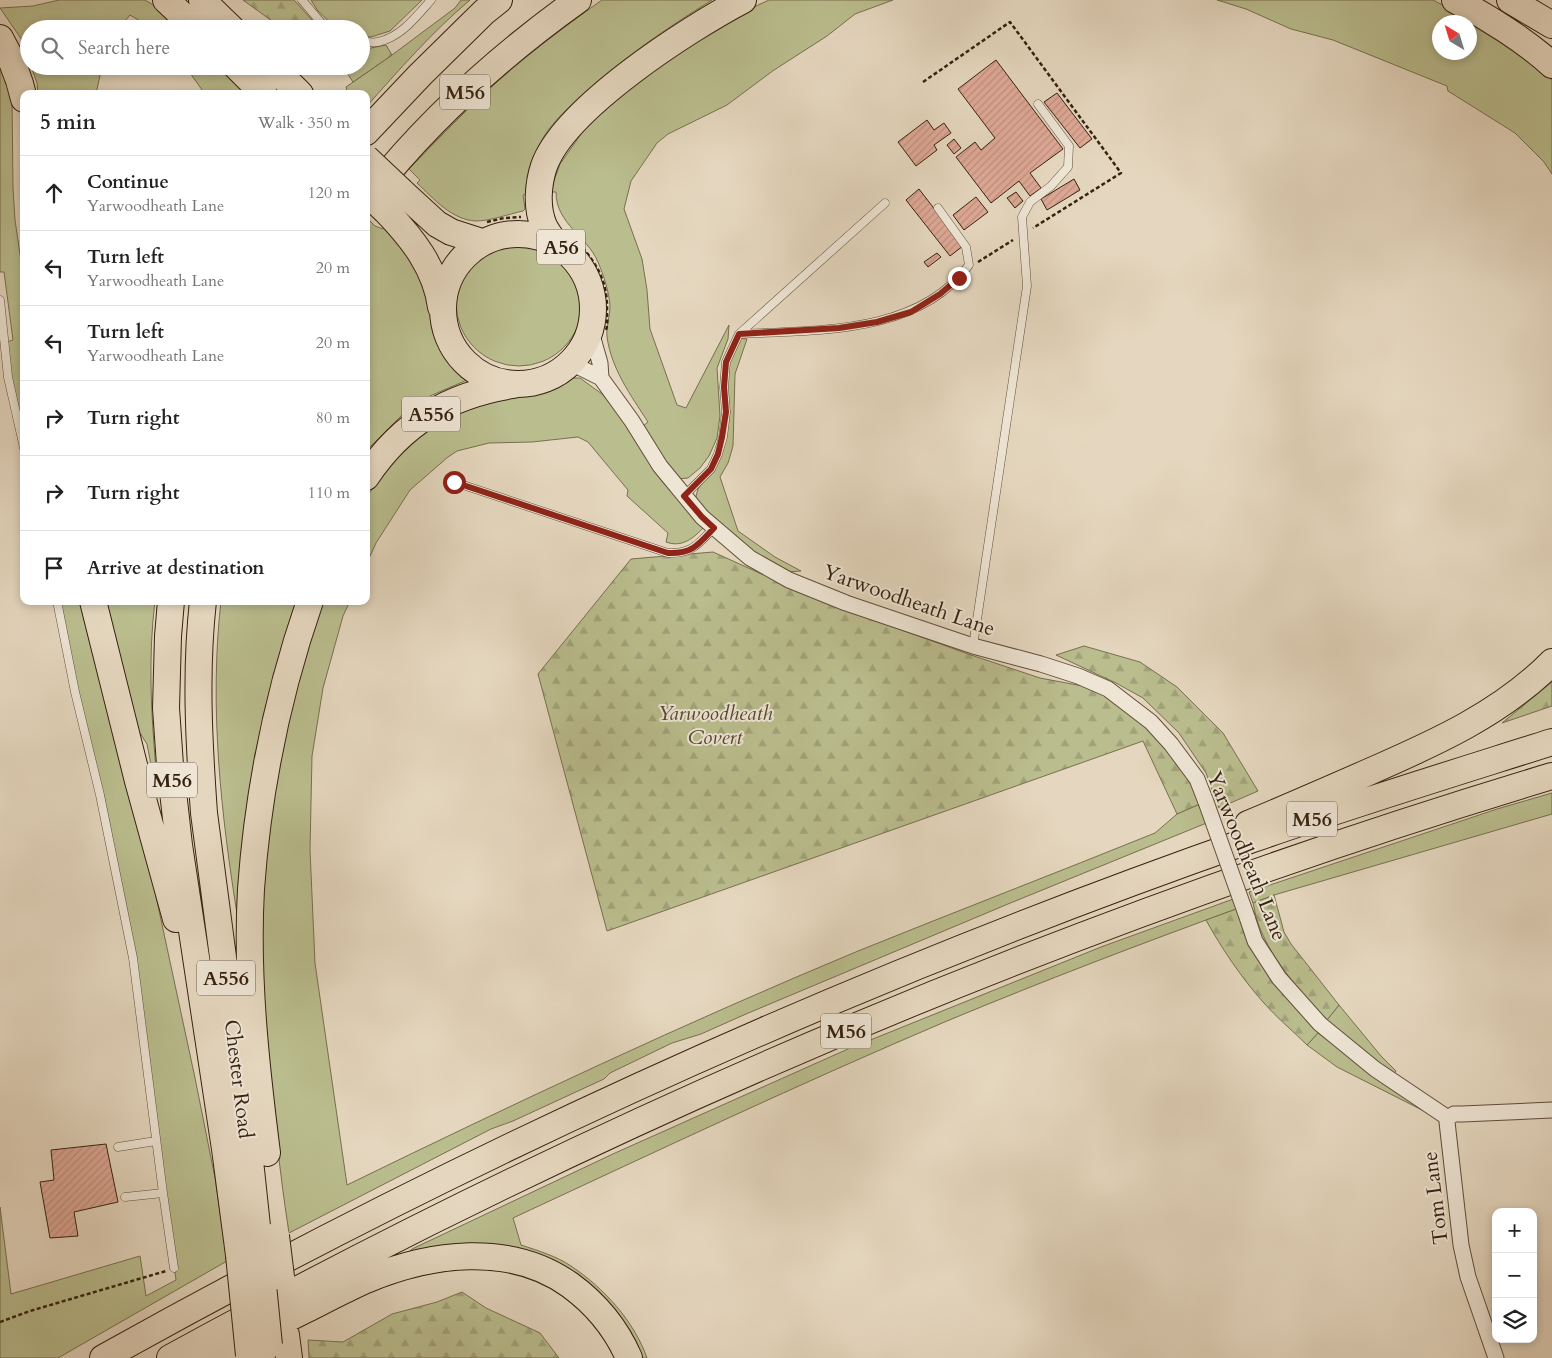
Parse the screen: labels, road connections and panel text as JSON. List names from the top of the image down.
{
  "streets": {
    "highway": [
      "M56",
      "A56",
      "A556",
      "Chester Road"
    ],
    "street": ["Yarwoodheath Lane", "Tom Lane"]
  },
  "crossings": [
    ["M56", "A56"],
    ["M56", "Chester Road"],
    ["A56", "A556"],
    ["A56", "Yarwoodheath Lane"],
    ["A556", "Yarwoodheath Lane"],
    ["A556", "Chester Road"],
    ["Yarwoodheath Lane", "Tom Lane"]
  ],
  "parks": ["Yarwoodheath Covert"],
  "north": "top left",
  "page": {
    "search": "Search here",
    "heading": ["5 min", "Walk · 350 m"],
    "list": [
      ["Continue", "Yarwoodheath Lane", "120 m"],
      ["Turn left", "Yarwoodheath Lane", "20 m"],
      ["Turn left", "Yarwoodheath Lane", "20 m"],
      ["Turn right", "80 m"],
      ["Turn right", "110 m"],
      "Arrive at destination"
    ],
    "map_buttons": ["+", "−"]
  }
}
